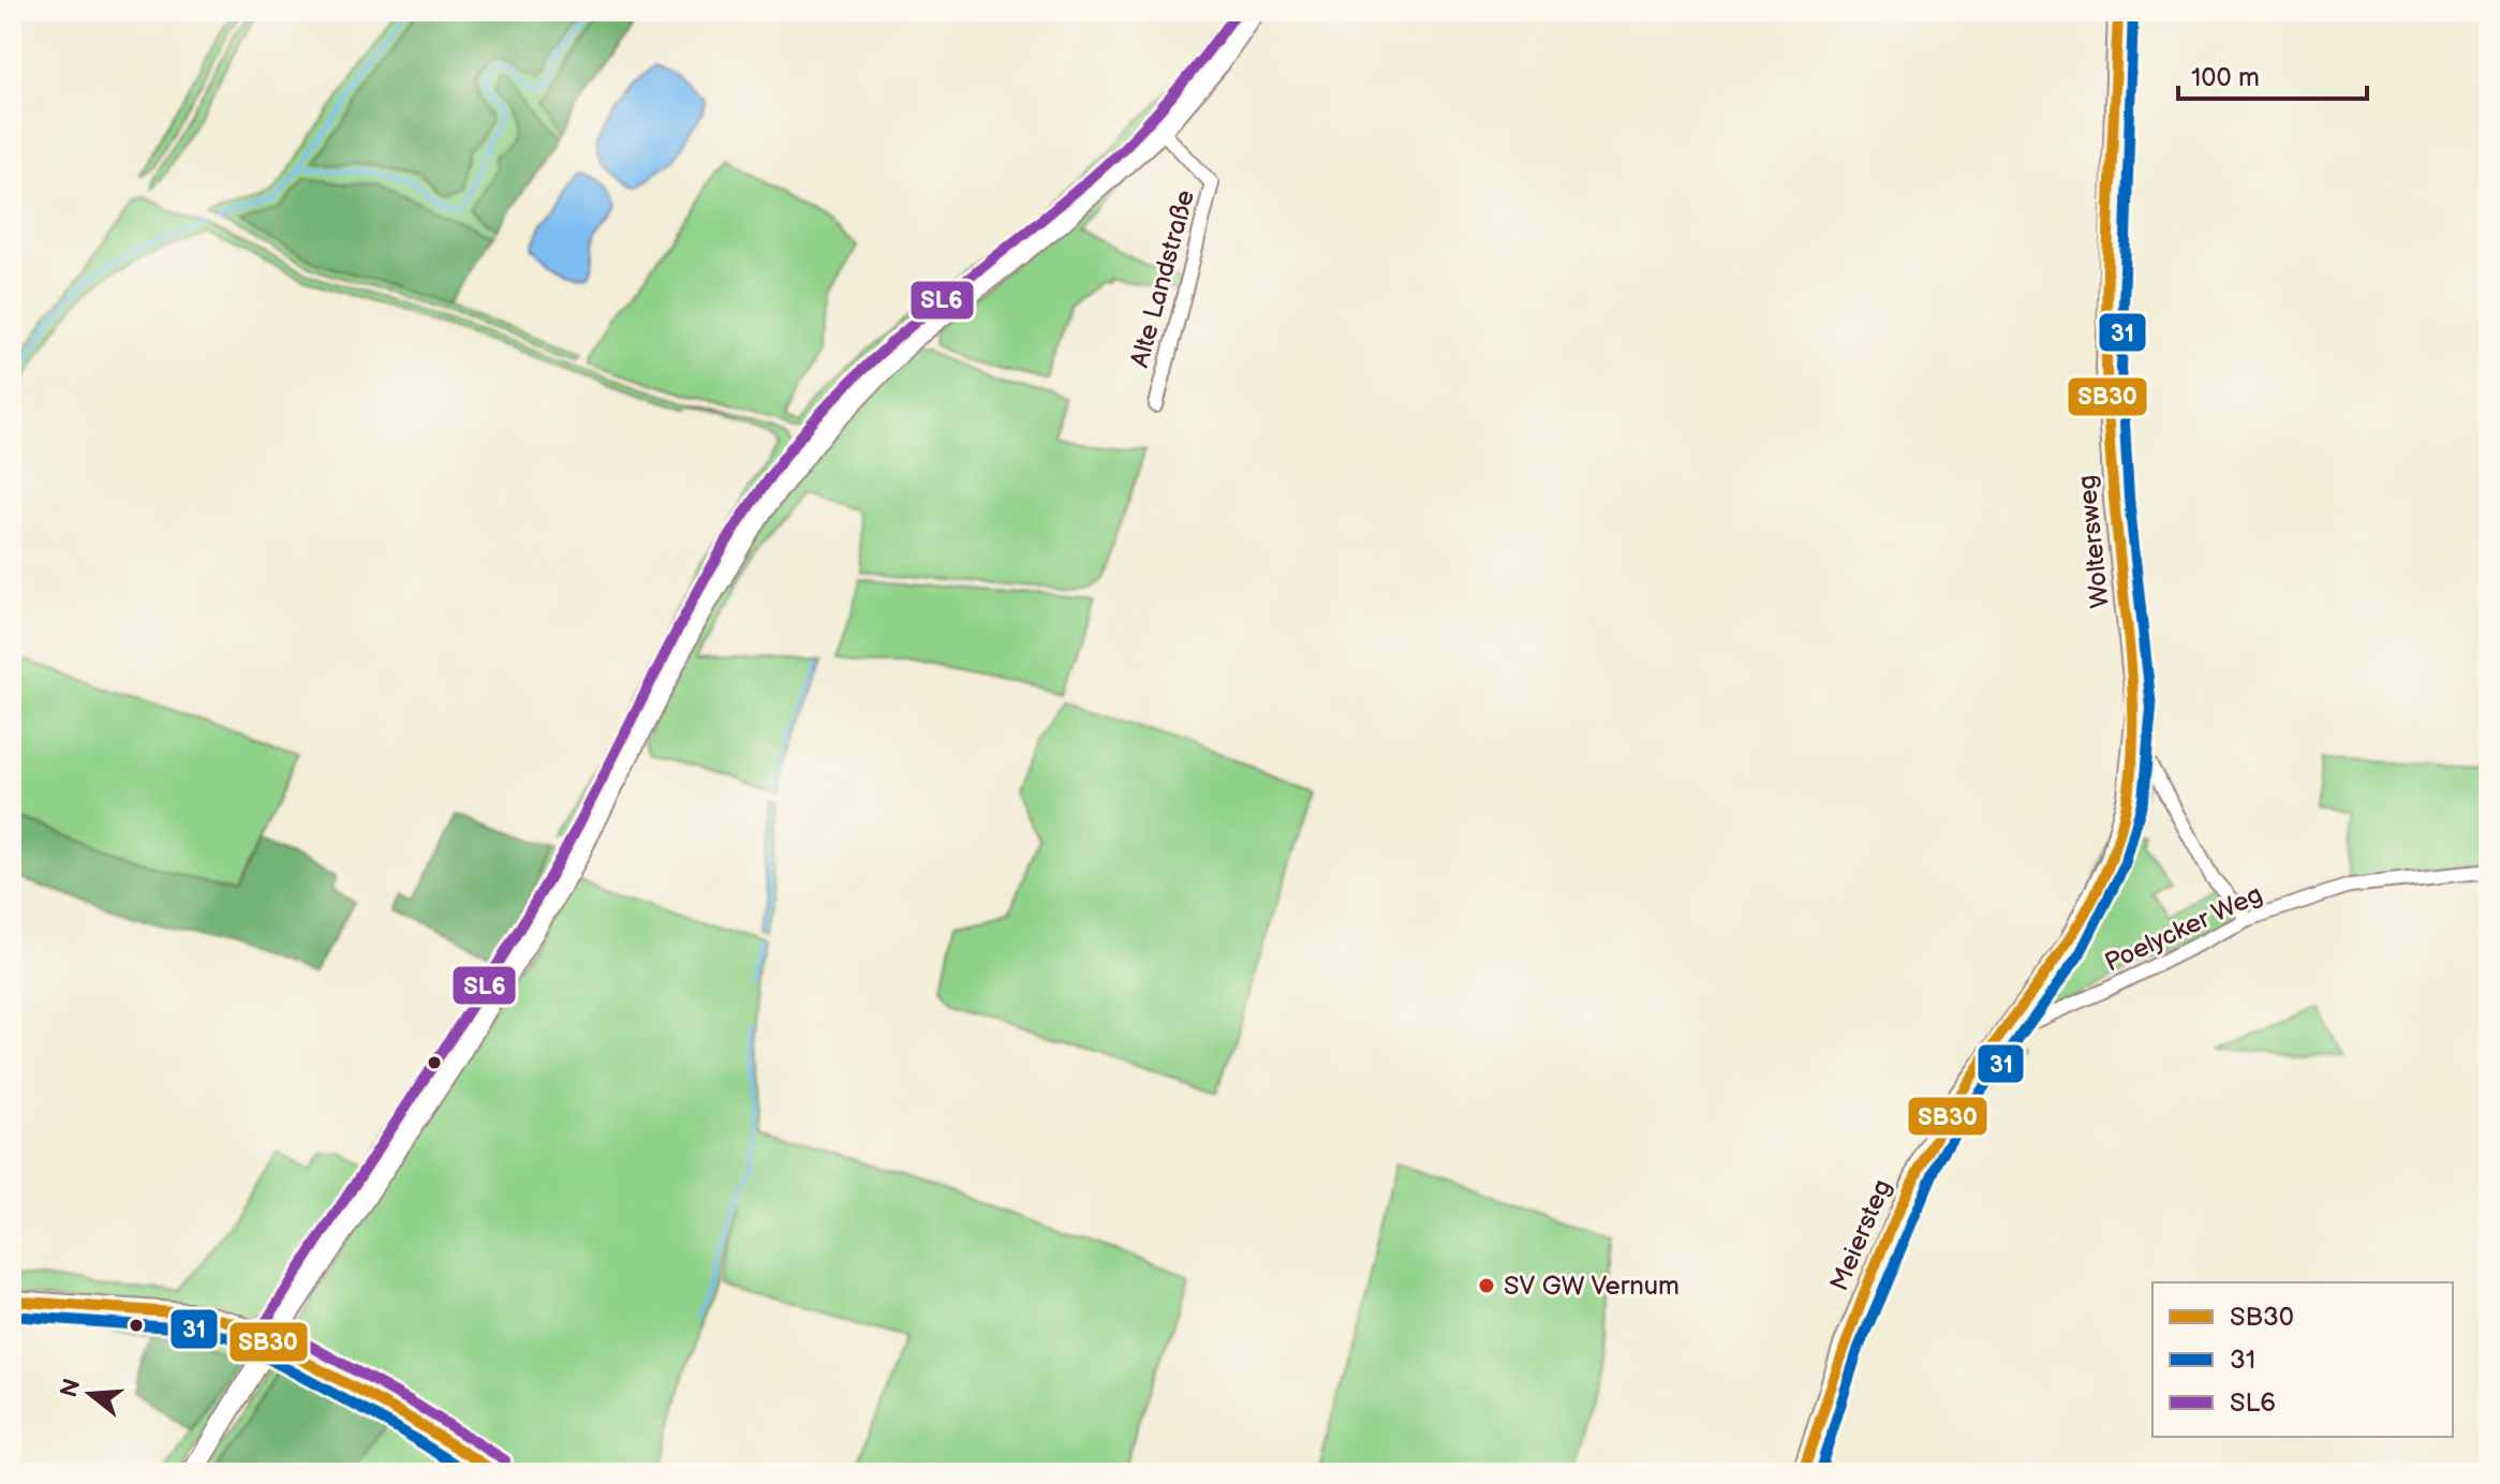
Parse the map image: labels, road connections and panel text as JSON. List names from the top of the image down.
{
  "streets": {
    "main road": ["Woltersweg", "Meiersteg"],
    "street": ["Alte Landstraße", "Poelycker Weg"]
  },
  "crossings": [
    ["Woltersweg", "Poelycker Weg"],
    ["Woltersweg", "Meiersteg"],
    ["Poelycker Weg", "Meiersteg"]
  ],
  "places": ["SV GW Vernum"],
  "lines": ["transit line SB30", "transit line 31", "transit line SL6"],
  "legend": ["SB30", "31", "SL6"],
  "scale_bar": "100 m",
  "north": "left"
}
